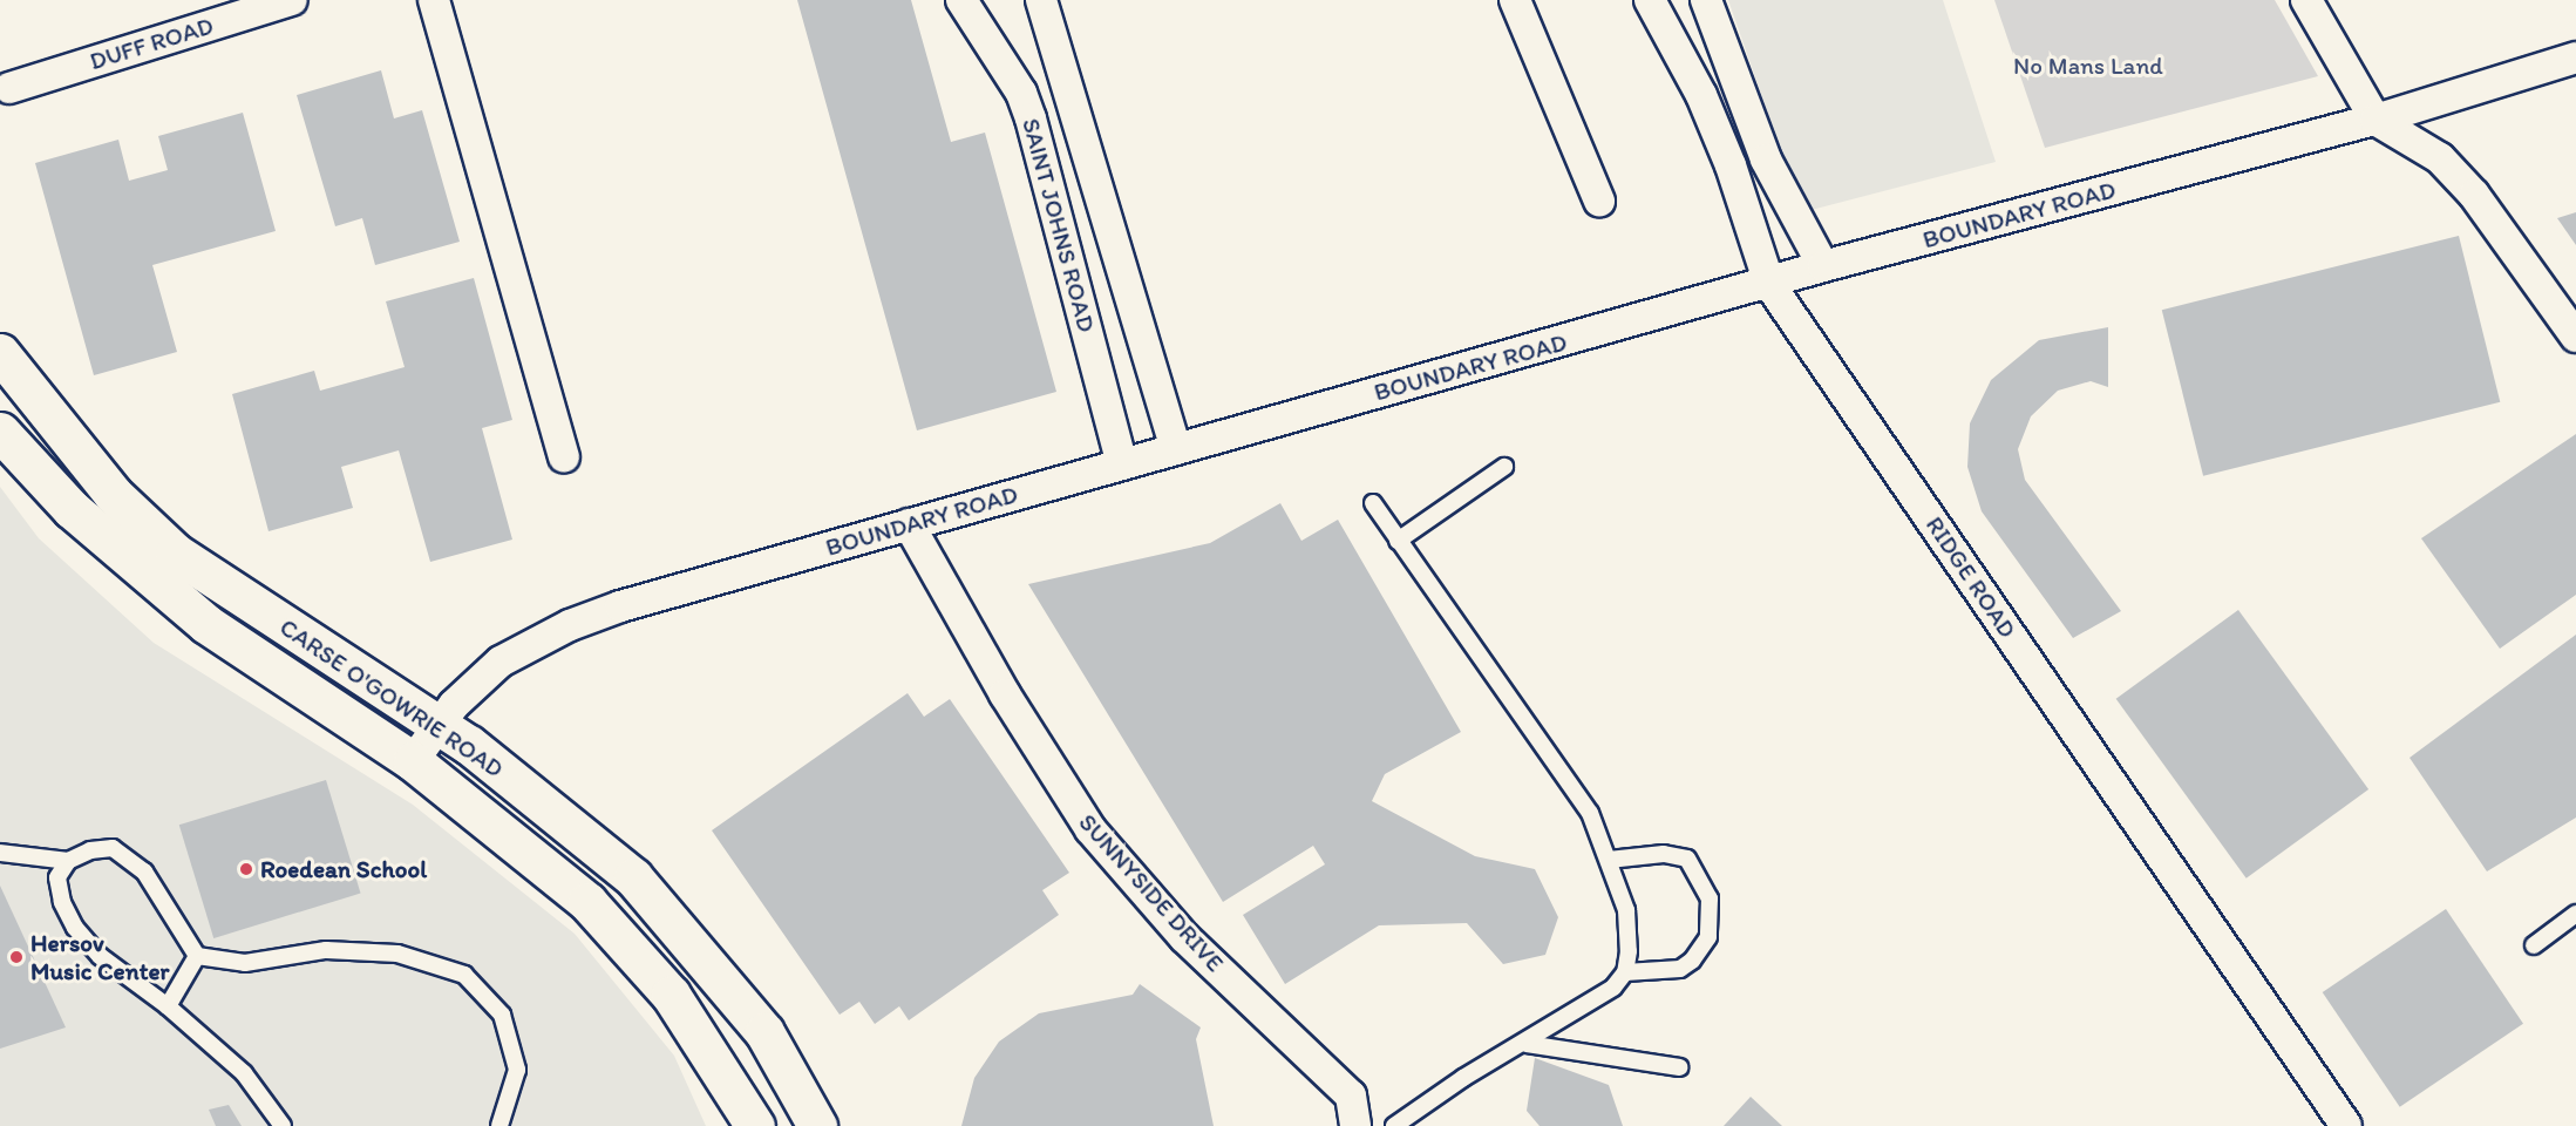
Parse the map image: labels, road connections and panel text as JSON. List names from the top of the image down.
{
  "streets": {
    "main road": ["CARSE O'GOWRIE ROAD"],
    "street": [
      "DUFF ROAD",
      "BOUNDARY ROAD",
      "SAINT JOHNS ROAD",
      "RIDGE ROAD",
      "SUNNYSIDE DRIVE"
    ]
  },
  "crossings": [
    ["BOUNDARY ROAD", "SAINT JOHNS ROAD"],
    ["BOUNDARY ROAD", "RIDGE ROAD"],
    ["BOUNDARY ROAD", "CARSE O'GOWRIE ROAD"],
    ["BOUNDARY ROAD", "SUNNYSIDE DRIVE"]
  ],
  "parks": ["No Mans Land"],
  "places": ["Roedean School", "Hersov Music Center"]
}
